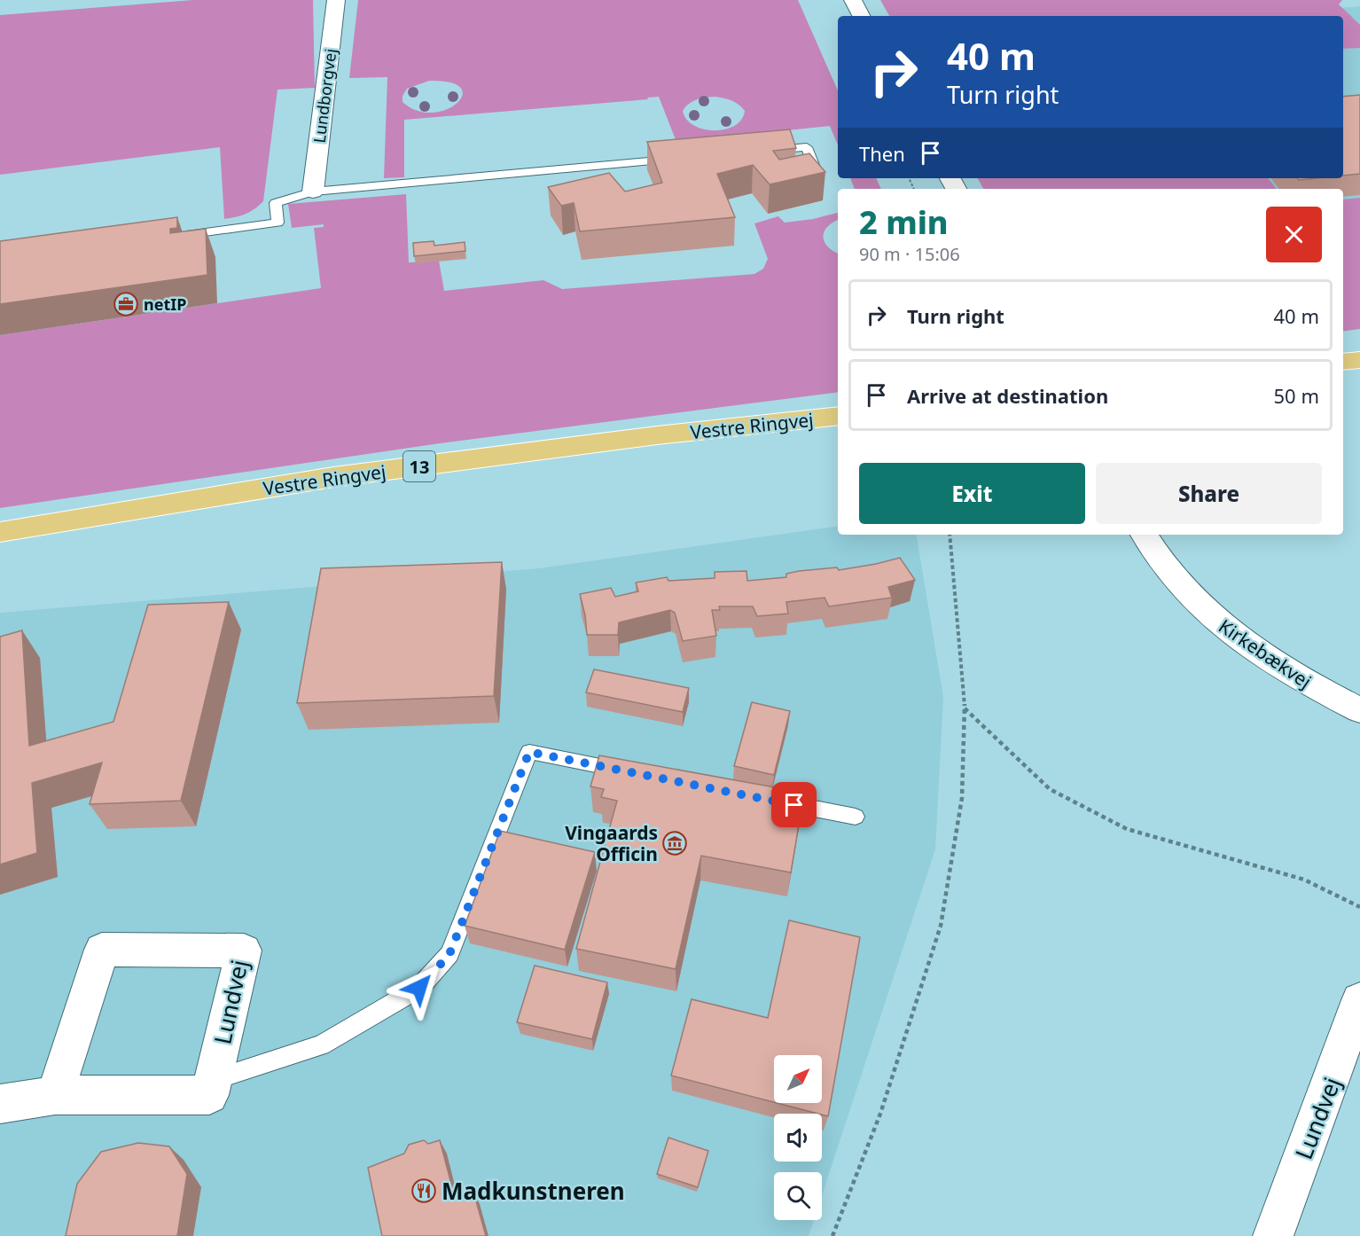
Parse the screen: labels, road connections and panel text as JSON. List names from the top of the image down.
{
  "streets": {
    "main road": ["Vestre Ringvej", "13"],
    "street": ["Lundborgvej", "Kirkebækvej", "Lundvej"]
  },
  "places": {
    "office": ["netIP"],
    "museum": ["Vingaards Officin"],
    "restaurant": ["Madkunstneren"]
  },
  "north": "top right",
  "page": {
    "turn": ["40 m", "Turn right"],
    "then": "Then",
    "heading": ["2 min", "90 m · 15:06"],
    "list": [
      {
        "name": "Turn right",
        "value": "40 m"
      },
      {
        "name": "Arrive at destination",
        "value": "50 m"
      }
    ],
    "buttons": ["Exit", "Share"]
  }
}
